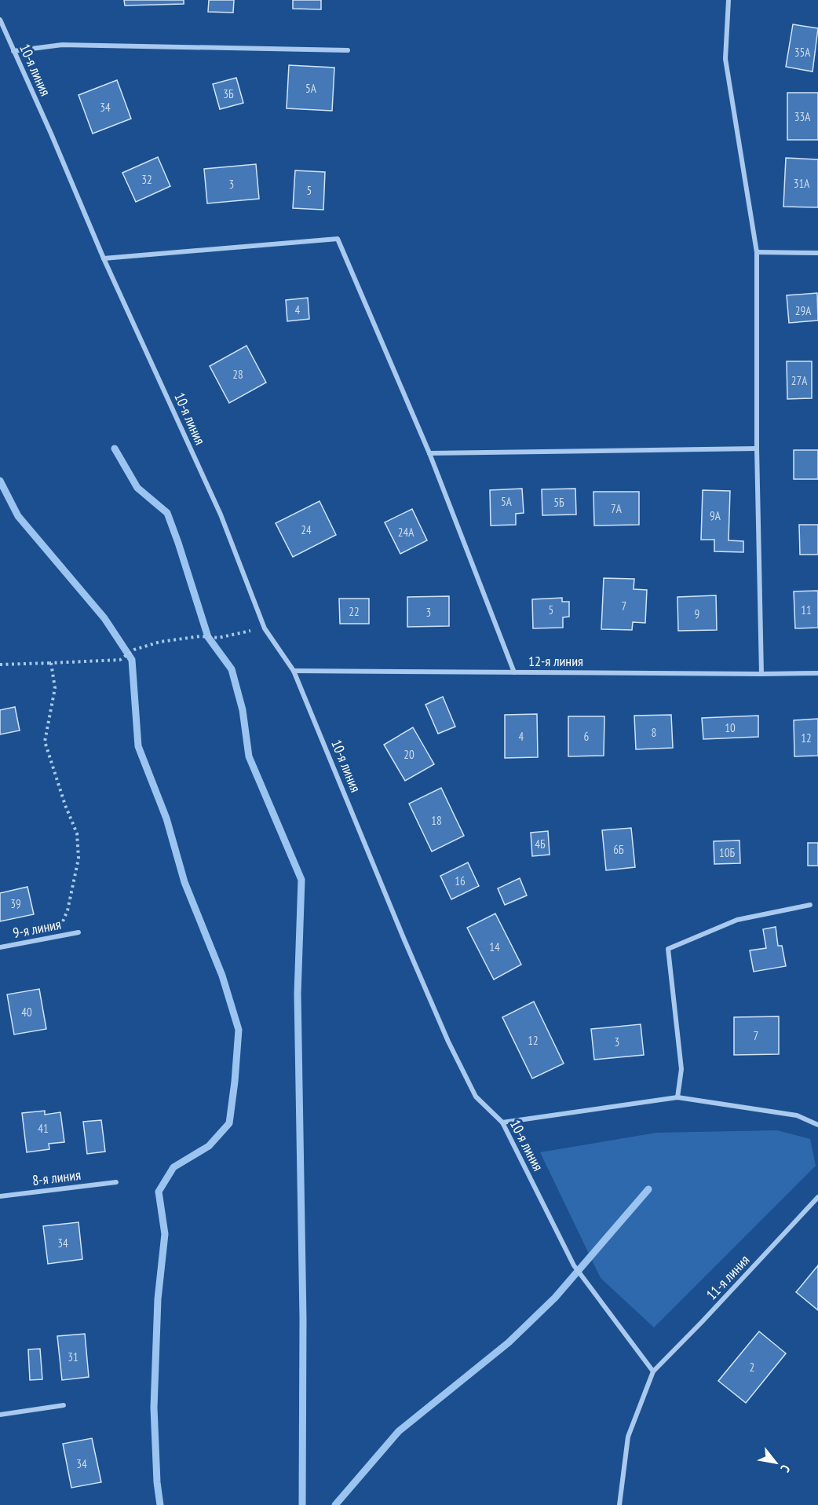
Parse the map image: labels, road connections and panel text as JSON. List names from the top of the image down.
{
  "streets": {
    "street": [
      "10-я линия",
      "12-я линия",
      "9-я линия",
      "8-я линия",
      "11-я линия"
    ]
  },
  "crossings": [
    ["10-я линия", "12-я линия"],
    ["10-я линия", "11-я линия"]
  ],
  "house_numbers": [
    "35А",
    "5А",
    "3Б",
    "34",
    "33А",
    "32",
    "31А",
    "3",
    "5",
    "4",
    "29А",
    "28",
    "27А",
    "5А",
    "5Б",
    "7А",
    "9А",
    "24",
    "24А",
    "7",
    "5",
    "11",
    "22",
    "3",
    "9",
    "10",
    "8",
    "4",
    "6",
    "12",
    "20",
    "18",
    "4Б",
    "6Б",
    "10Б",
    "16",
    "39",
    "14",
    "40",
    "7",
    "12",
    "3",
    "41",
    "34",
    "31",
    "2",
    "34"
  ],
  "north": "bottom right"
}
